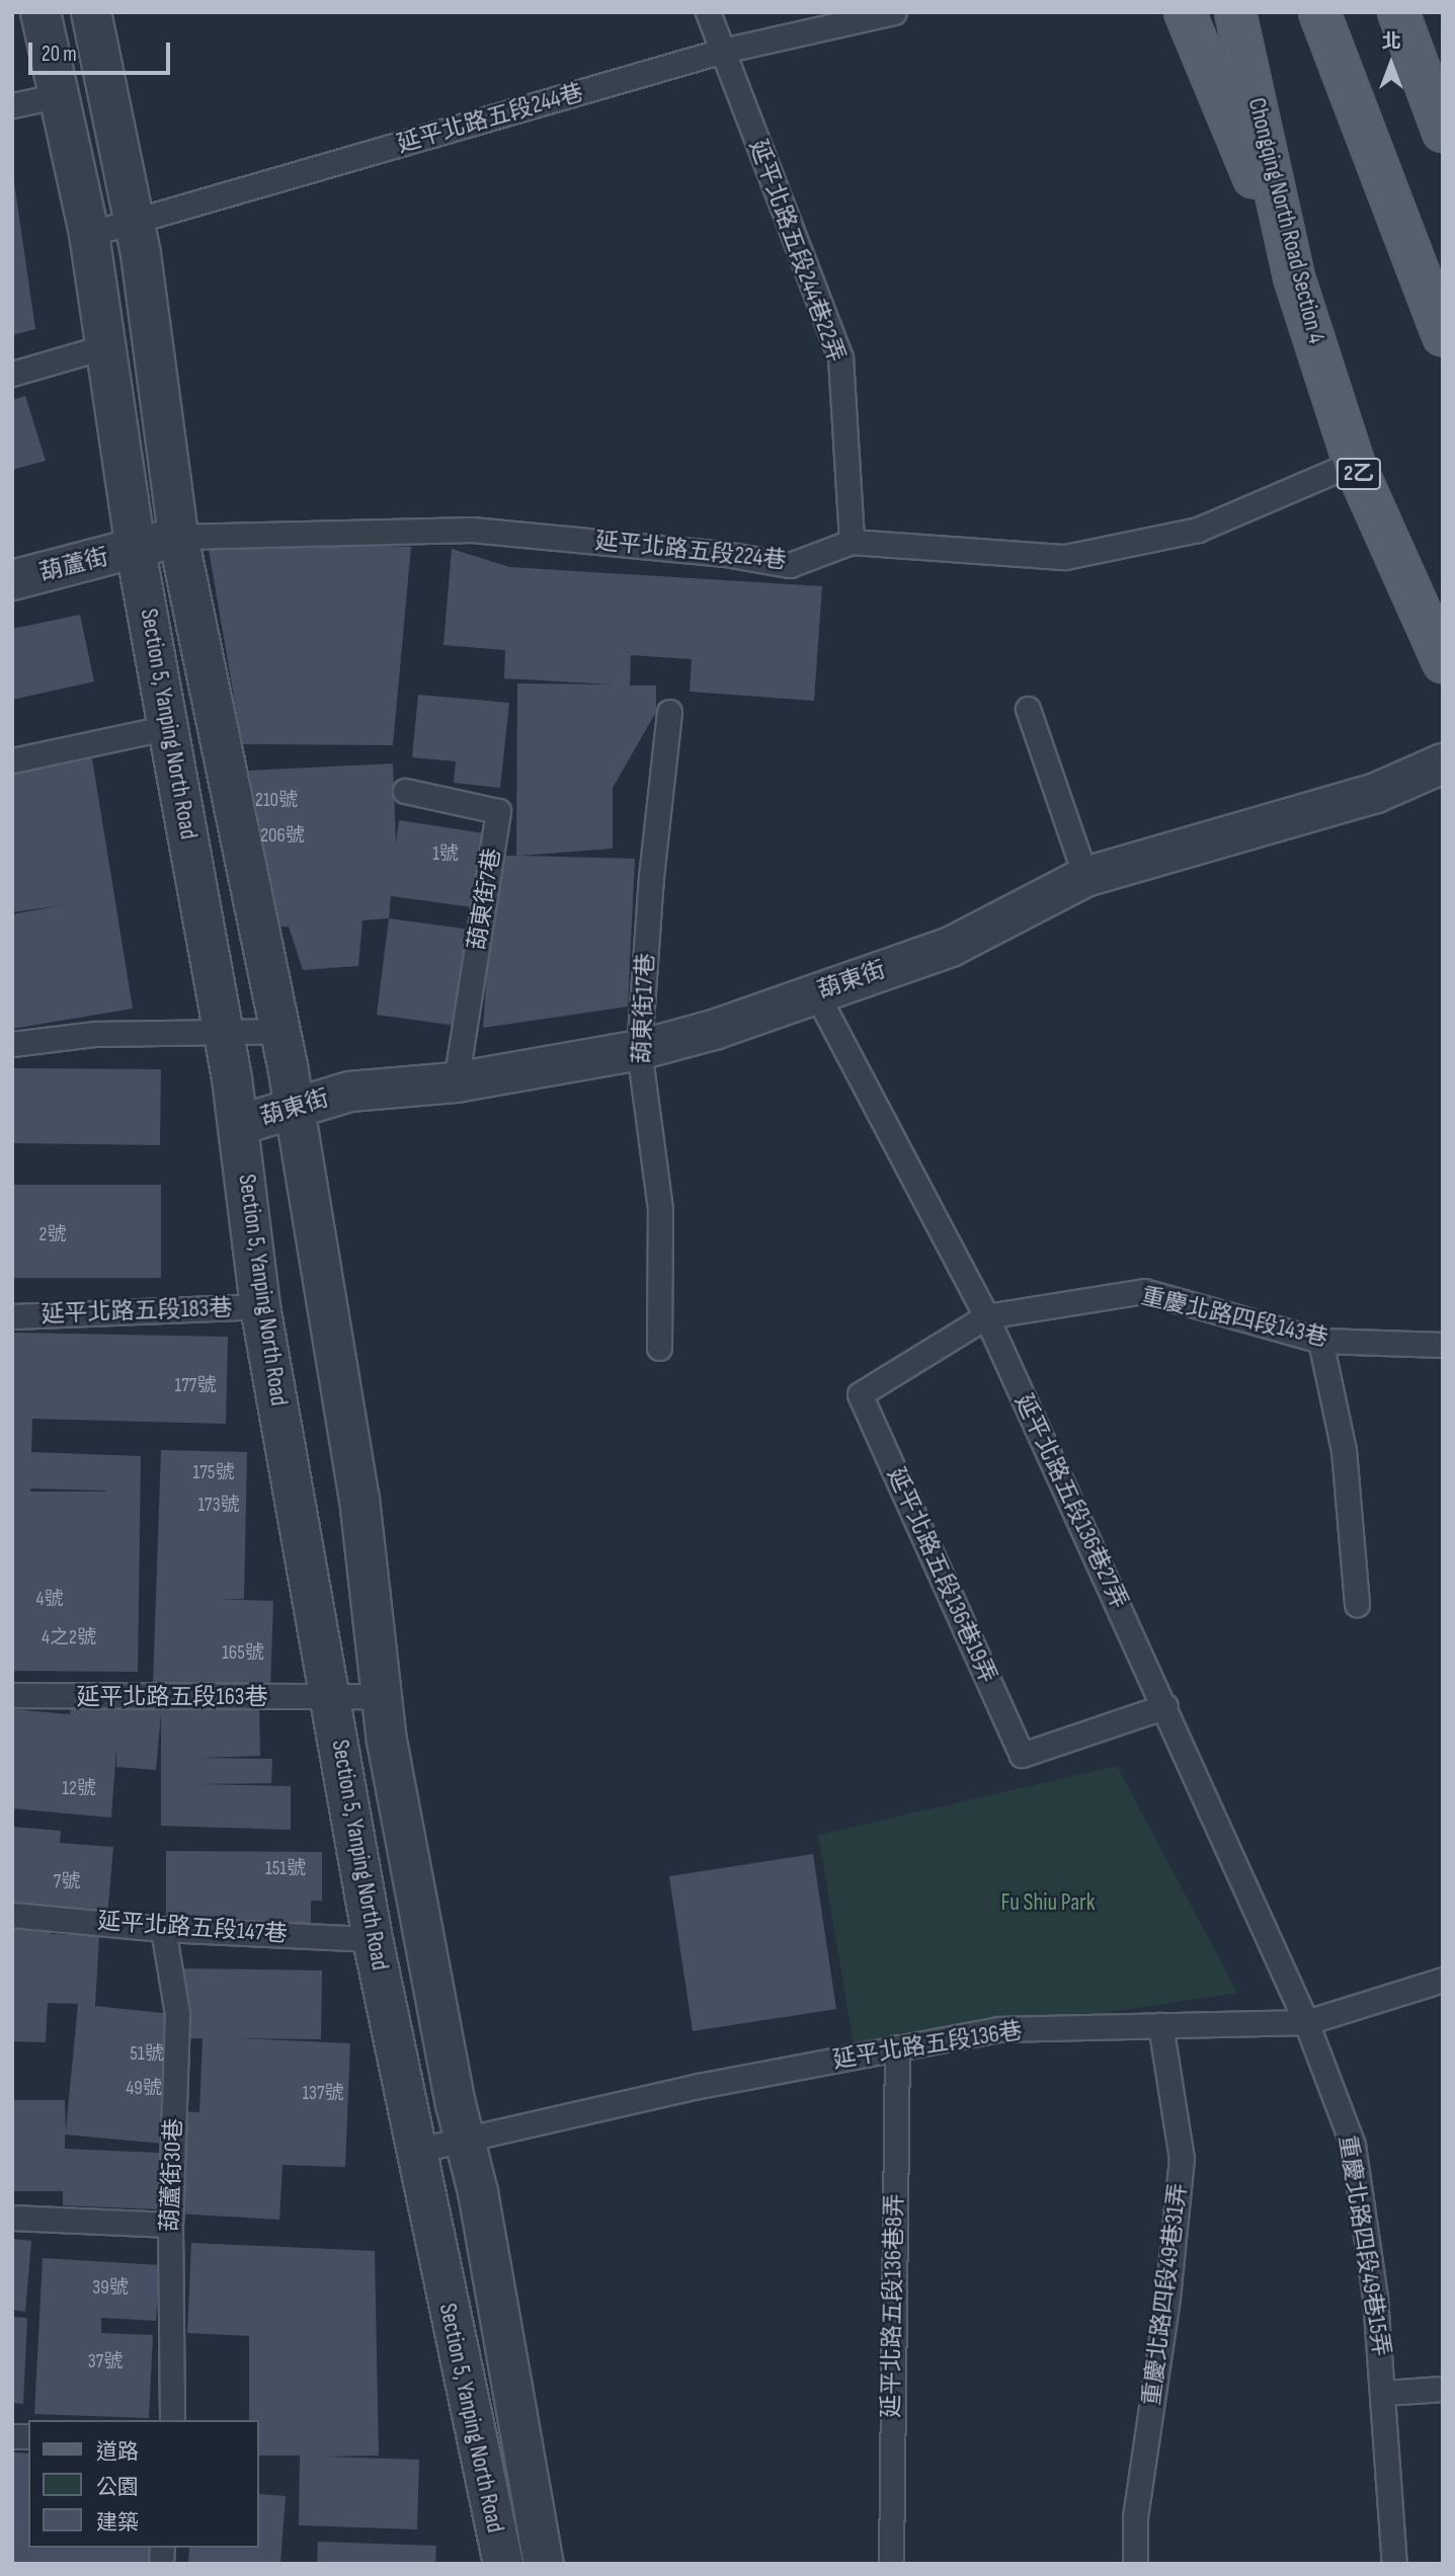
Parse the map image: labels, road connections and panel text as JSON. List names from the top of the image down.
{
  "streets": {
    "main road": ["Chongqing North Road Section 4", "2乙"],
    "street": ["葫蘆街", "Section 5, Yanping North Road", "葫東街"],
    "lane": [
      "延平北路五段244巷",
      "延平北路五段244巷22弄",
      "延平北路五段224巷",
      "葫東街7巷",
      "葫東街17巷",
      "延平北路五段183巷",
      "重慶北路四段143巷",
      "延平北路五段136巷27弄",
      "延平北路五段136巷19弄",
      "延平北路五段163巷",
      "延平北路五段147巷",
      "延平北路五段136巷",
      "葫蘆街30巷",
      "重慶北路四段49巷15弄",
      "重慶北路四段49巷31弄",
      "延平北路五段136巷8弄"
    ]
  },
  "crossings": [
    ["延平北路五段244巷", "延平北路五段244巷22弄"],
    ["延平北路五段244巷", "Section 5, Yanping North Road"],
    ["Chongqing North Road Section 4", "延平北路五段224巷"],
    ["延平北路五段244巷22弄", "延平北路五段224巷"],
    ["延平北路五段224巷", "葫蘆街"],
    ["葫蘆街", "Section 5, Yanping North Road"],
    ["Section 5, Yanping North Road", "葫東街"],
    ["Section 5, Yanping North Road", "延平北路五段183巷"],
    ["Section 5, Yanping North Road", "延平北路五段163巷"],
    ["Section 5, Yanping North Road", "延平北路五段147巷"],
    ["Section 5, Yanping North Road", "延平北路五段136巷"],
    ["葫東街7巷", "葫東街"],
    ["葫東街", "葫東街17巷"],
    ["葫東街", "延平北路五段136巷27弄"],
    ["重慶北路四段143巷", "延平北路五段136巷27弄"],
    ["重慶北路四段143巷", "延平北路五段136巷19弄"],
    ["延平北路五段136巷27弄", "延平北路五段136巷19弄"],
    ["延平北路五段136巷27弄", "延平北路五段136巷"],
    ["延平北路五段136巷27弄", "重慶北路四段49巷15弄"],
    ["延平北路五段147巷", "葫蘆街30巷"],
    ["延平北路五段136巷", "重慶北路四段49巷15弄"],
    ["延平北路五段136巷", "重慶北路四段49巷31弄"],
    ["延平北路五段136巷", "延平北路五段136巷8弄"]
  ],
  "parks": ["Fu Shiu Park"],
  "house_numbers": [
    "210號",
    "206號",
    "1號",
    "2號",
    "177號",
    "175號",
    "173號",
    "4號",
    "4之2號",
    "165號",
    "12號",
    "151號",
    "7號",
    "51號",
    "49號",
    "137號",
    "39號",
    "37號"
  ],
  "legend": ["道路", "公園", "建築"],
  "scale_bar": "20 m",
  "north": "top"
}
